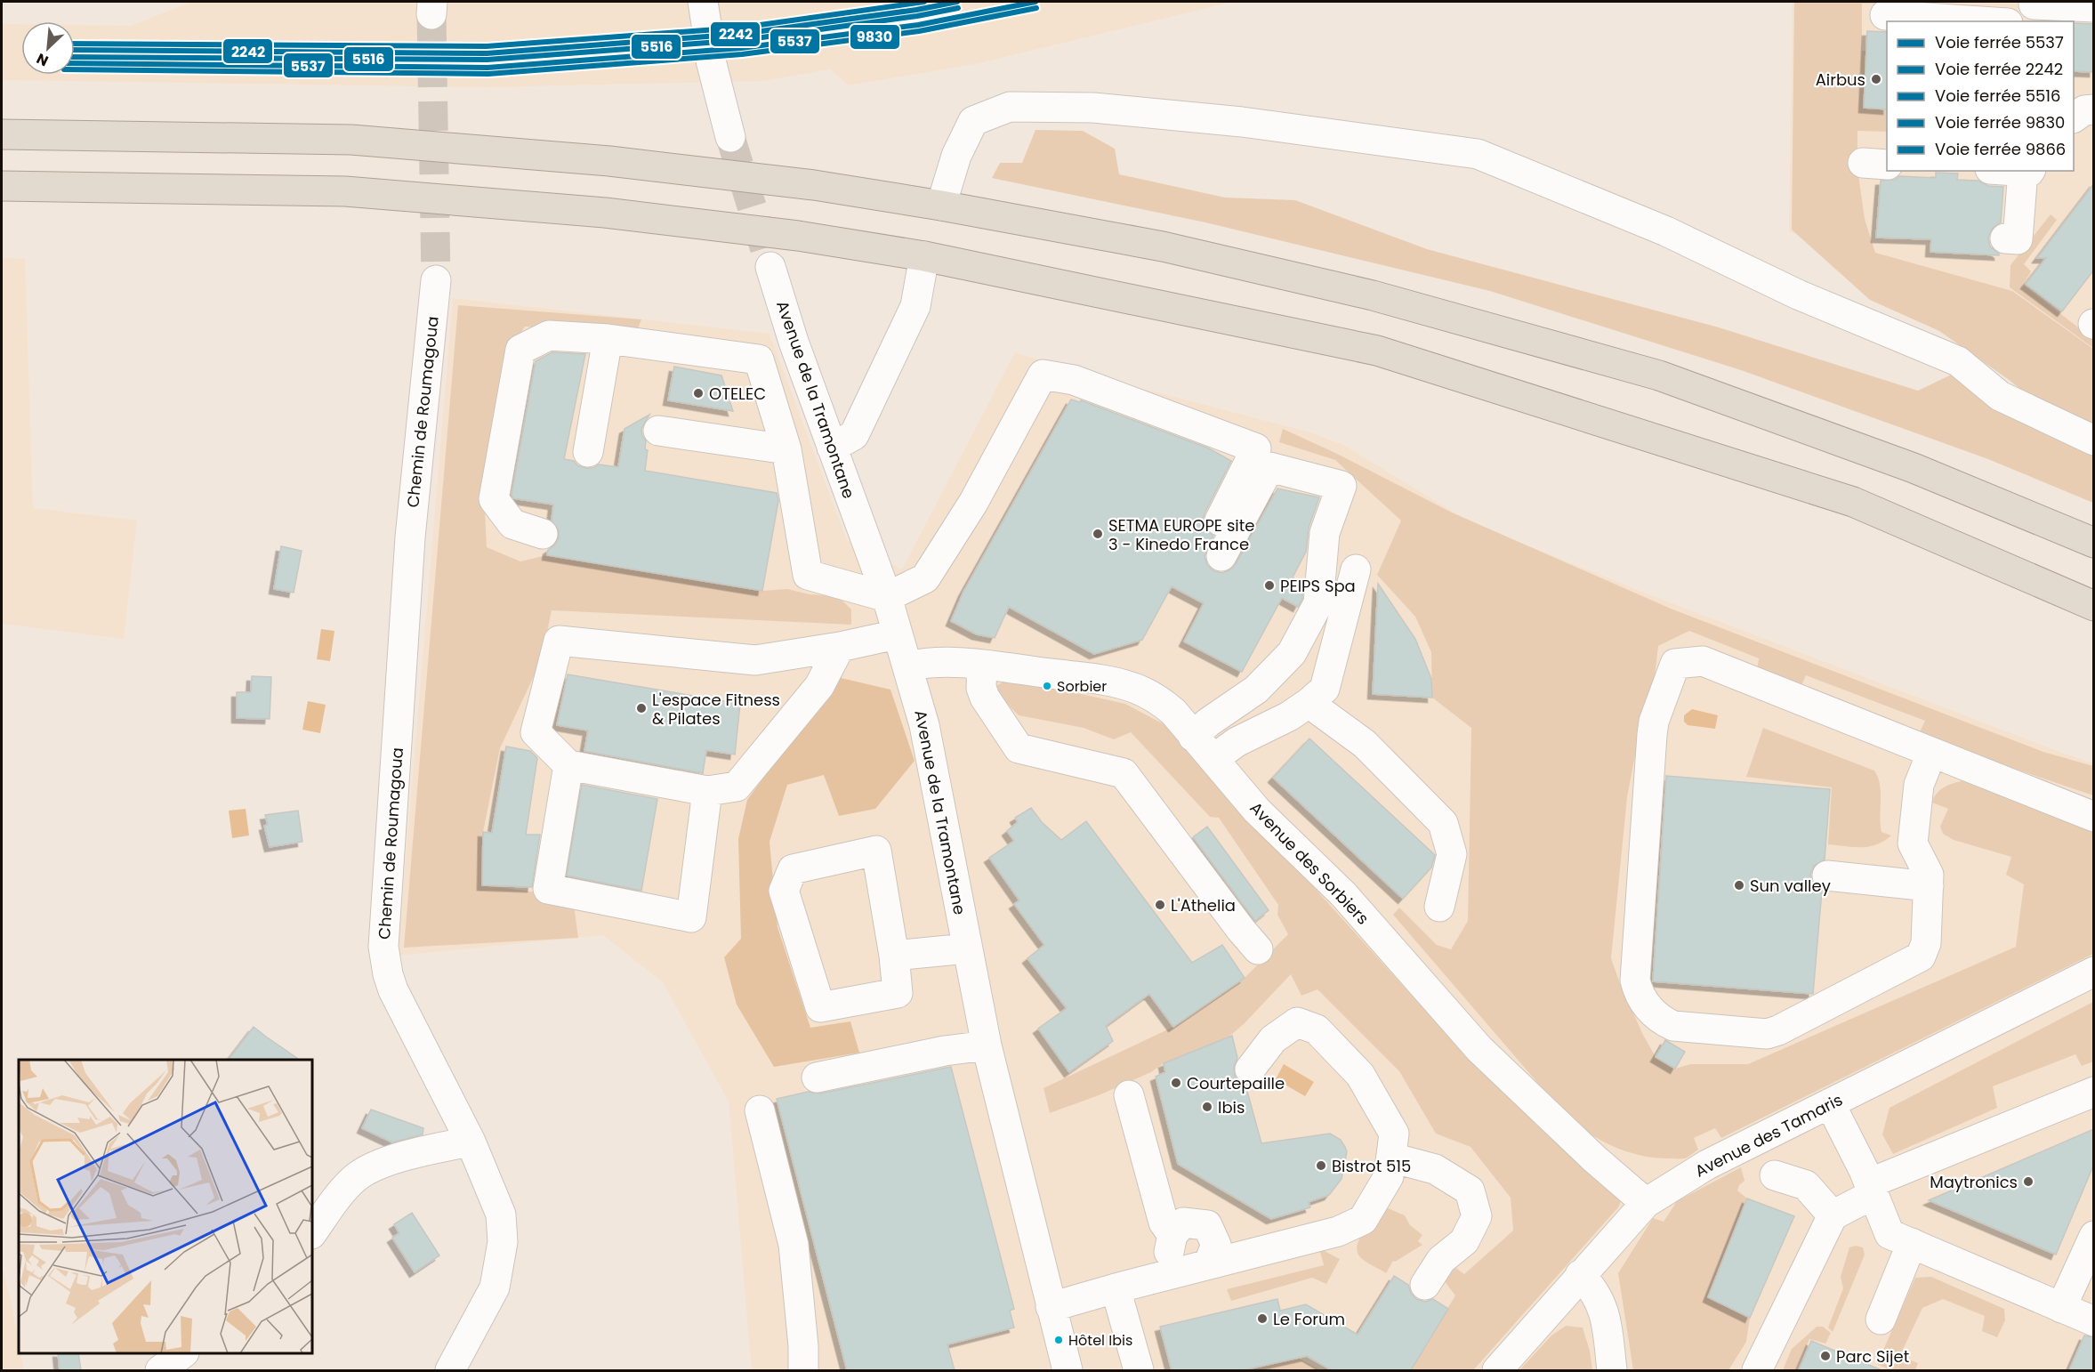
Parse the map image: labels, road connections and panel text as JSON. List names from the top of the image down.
{
  "streets": {
    "street": [
      "Avenue de la Tramontane",
      "Chemin de Roumagoua",
      "Avenue des Sorbiers",
      "Avenue des Tamaris"
    ]
  },
  "crossings": [
    ["Avenue de la Tramontane", "Avenue des Sorbiers"],
    ["Avenue des Sorbiers", "Avenue des Tamaris"]
  ],
  "places": [
    "Airbus",
    "OTELEC",
    "SETMA EUROPE site 3 - Kinedo France",
    "PEIPS Spa",
    "Sorbier",
    "L'espace Fitness & Pilates",
    "Sun valley",
    "L'Athelia",
    "Courtepaille",
    "Ibis",
    "Bistrot 515",
    "Maytronics",
    "Le Forum",
    "Hôtel Ibis",
    "Parc Sijet"
  ],
  "lines": [
    "rail line 5537",
    "rail line 2242",
    "rail line 9866",
    "rail line 5516",
    "rail line 9830"
  ],
  "legend": [
    "Voie ferrée 5537",
    "Voie ferrée 2242",
    "Voie ferrée 5516",
    "Voie ferrée 9830",
    "Voie ferrée 9866"
  ],
  "north": "bottom left"
}
